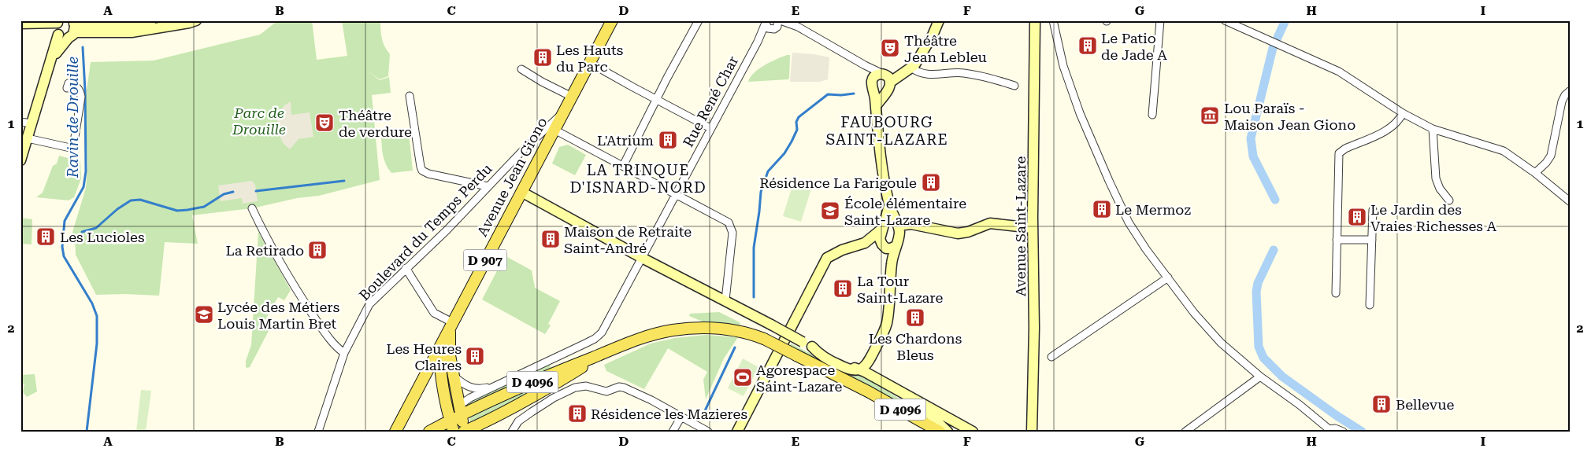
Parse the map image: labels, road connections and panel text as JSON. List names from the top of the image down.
{
  "streets": {
    "main road": ["Avenue Jean Giono", "D 907", "D 4096"],
    "street": ["Rue René Char", "Avenue Saint-Lazare", "Boulevard du Temps Perdu"]
  },
  "crossings": [
    ["Rue René Char", "D 907"],
    ["Rue René Char", "D 4096"],
    ["Avenue Jean Giono", "Boulevard du Temps Perdu"],
    ["Avenue Jean Giono", "D 907"],
    ["D 907", "D 4096"]
  ],
  "districts": ["FAUBOURG SAINT-LAZARE", "LA TRINQUE D'ISNARD-NORD"],
  "water": ["Ravin de Drouille"],
  "parks": ["Parc de Drouille"],
  "places": {
    "building": [
      "Le Patio de Jade A",
      "Les Hauts du Parc",
      "L'Atrium",
      "Résidence La Farigoule",
      "Le Mermoz",
      "Le Jardin des Vraies Richesses A",
      "Les Lucioles",
      "Maison de Retraite Saint-André",
      "La Retirado",
      "La Tour Saint-Lazare",
      "Les Chardons Bleus",
      "Les Heures Claires",
      "Bellevue",
      "Résidence les Mazieres"
    ],
    "theatre": ["Théâtre Jean Lebleu", "Théâtre de verdure"],
    "museum": ["Lou Paraïs - Maison Jean Giono"],
    "school or university": ["École élémentaire Saint-Lazare", "Lycée des Métiers Louis Martin Bret"],
    "sports": ["Agorespace Saint-Lazare"]
  },
  "grid": {
    "columns": [
      "A",
      "B",
      "C",
      "D",
      "E",
      "F",
      "G",
      "H",
      "I"
    ],
    "rows": ["1", "2"]
  }
}
